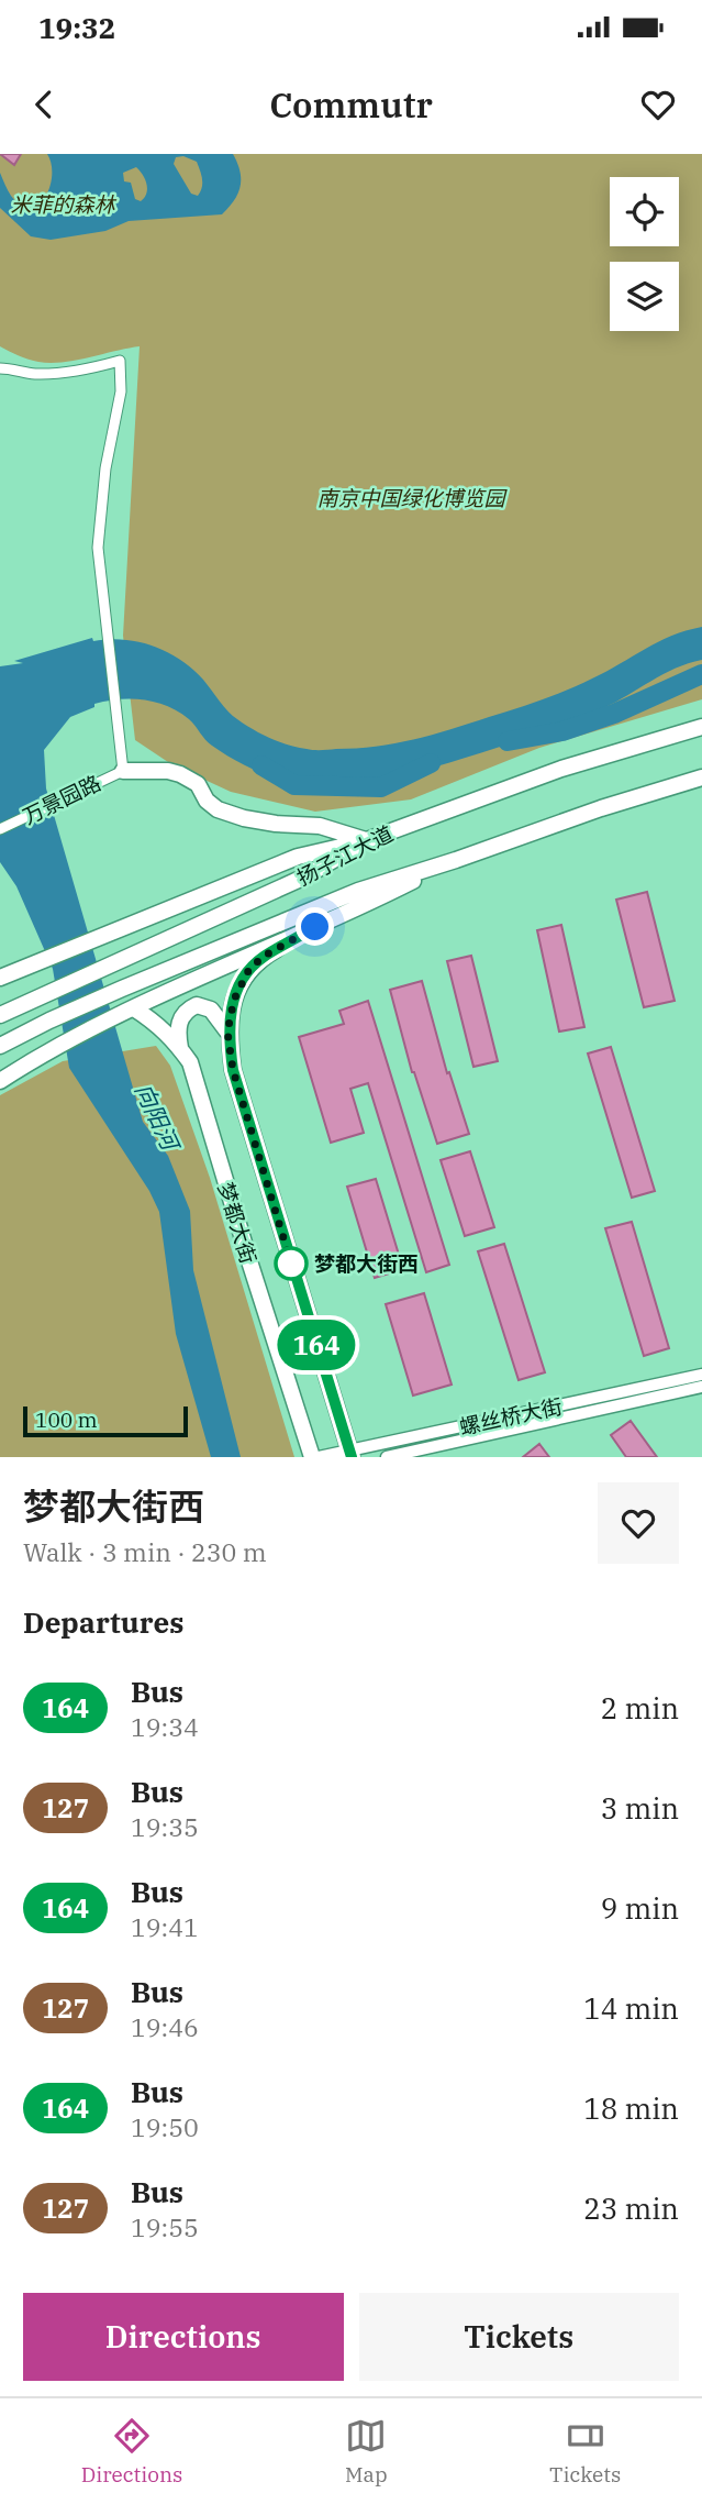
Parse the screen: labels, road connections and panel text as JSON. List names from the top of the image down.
{
  "streets": {
    "main road": ["扬子江大道", "梦都大街"],
    "street": ["万景园路", "螺丝桥大街"]
  },
  "crossings": [
    ["梦都大街", "螺丝桥大街"]
  ],
  "water": ["向阳河"],
  "parks": ["米菲的森林", "南京中国绿化博览园"],
  "places": ["梦都大街西"],
  "lines": ["bus line 164"],
  "scale_bar": "100 m",
  "page": {
    "status": "19:32",
    "header": "Commutr",
    "on_map": "164",
    "scale": "100 m",
    "heading": [
      ["梦都大街西", "Walk · 3 min · 230 m"],
      "Departures"
    ],
    "list": [
      {
        "mark": "164",
        "name": "Bus",
        "note": "19:34",
        "value": "2 min"
      },
      {
        "mark": "127",
        "name": "Bus",
        "note": "19:35",
        "value": "3 min"
      },
      {
        "mark": "164",
        "name": "Bus",
        "note": "19:41",
        "value": "9 min"
      },
      {
        "mark": "127",
        "name": "Bus",
        "note": "19:46",
        "value": "14 min"
      },
      {
        "mark": "164",
        "name": "Bus",
        "note": "19:50",
        "value": "18 min"
      },
      {
        "mark": "127",
        "name": "Bus",
        "note": "19:55",
        "value": "23 min"
      }
    ],
    "buttons": ["Directions", "Tickets"],
    "tabs": ["Directions", "Map", "Tickets"]
  }
}
